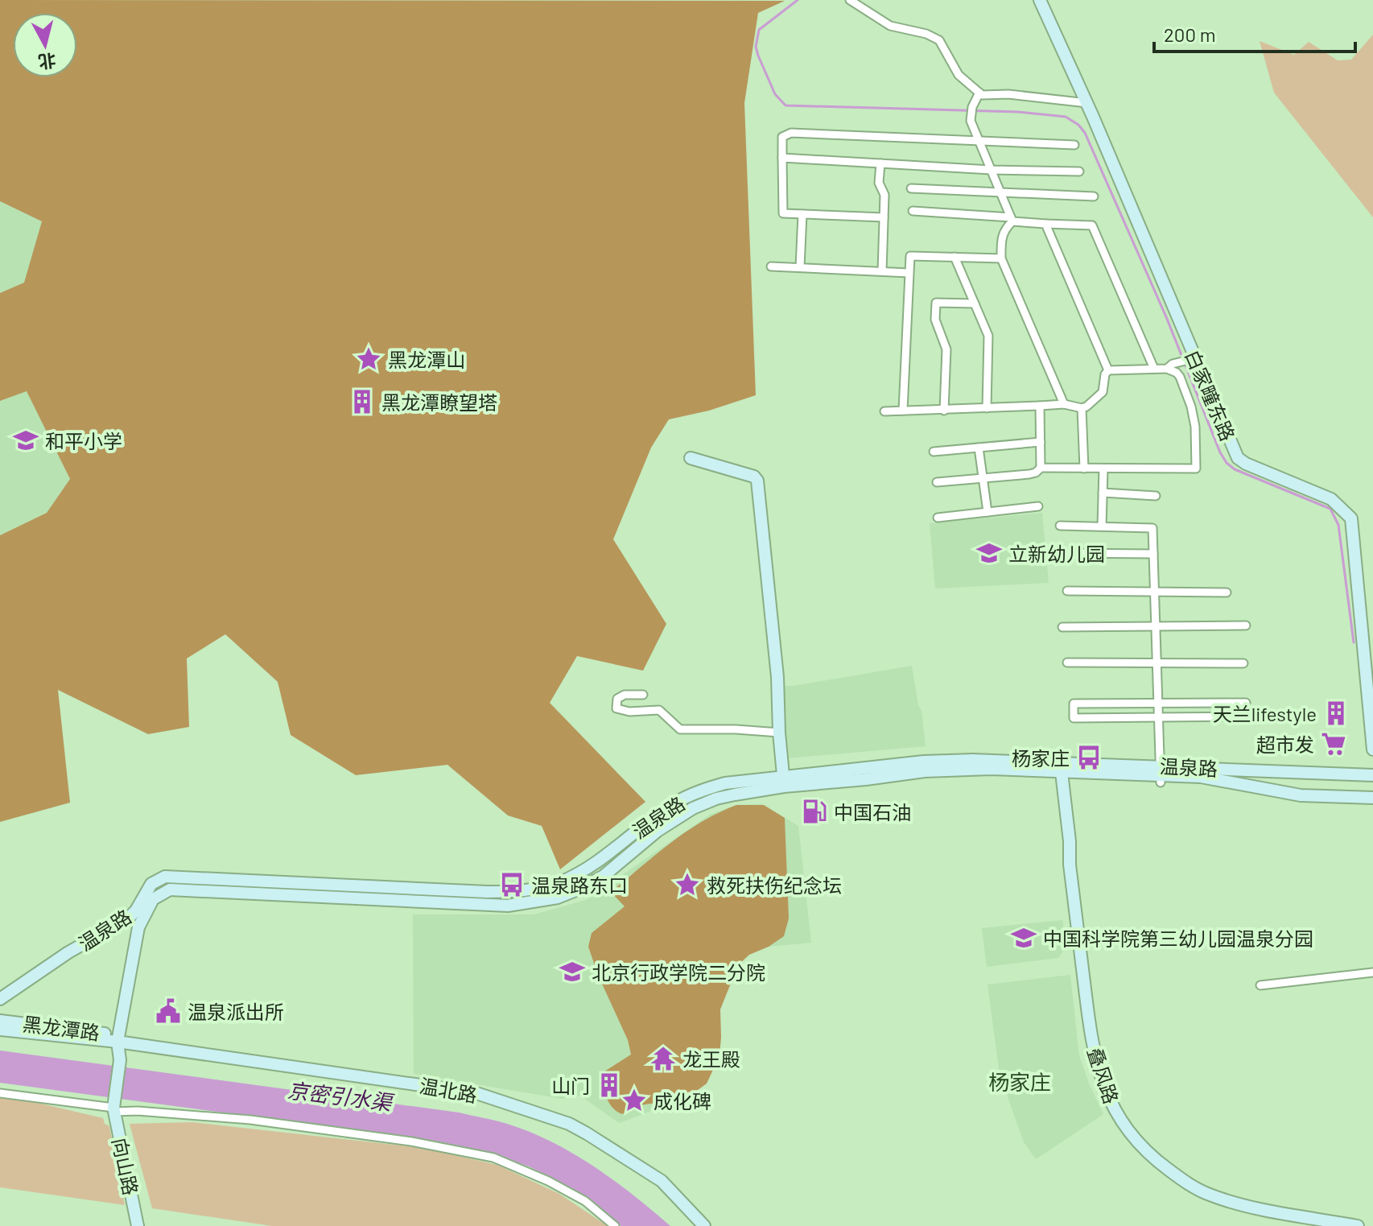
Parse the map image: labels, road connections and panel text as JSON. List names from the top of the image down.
{
  "streets": {
    "main road": [
      "白家疃东路",
      "温泉路",
      "黑龙潭路",
      "叠风路",
      "温北路",
      "向山路"
    ]
  },
  "crossings": [
    ["温泉路", "黑龙潭路"],
    ["温泉路", "叠风路"],
    ["温泉路", "温北路"],
    ["温泉路", "向山路"],
    ["黑龙潭路", "温北路"]
  ],
  "districts": ["杨家庄"],
  "water": ["京密引水渠"],
  "places": {
    "place": ["黑龙潭山", "救死扶伤纪念坛", "成化碑"],
    "building": ["黑龙潭瞭望塔", "天兰lifestyle", "山门"],
    "school or university": [
      "和平小学",
      "立新幼儿园",
      "中国科学院第三幼儿园温泉分园",
      "北京行政学院二分院"
    ],
    "supermarket": ["超市发"],
    "bus stop": ["杨家庄", "温泉路东口"],
    "fuel station": ["中国石油"],
    "public building": ["温泉派出所"],
    "temple": ["龙王殿"]
  },
  "scale_bar": "200 m",
  "north": "bottom"
}
